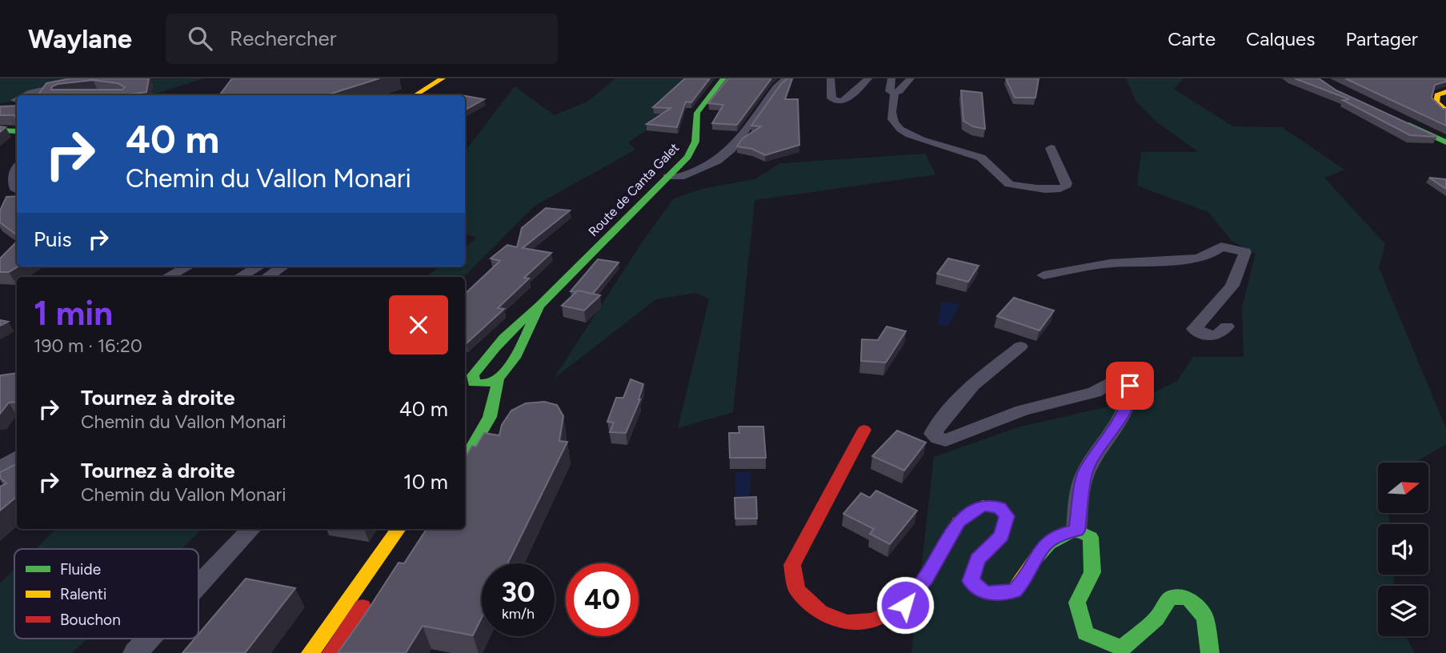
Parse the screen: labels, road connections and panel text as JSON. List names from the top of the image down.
{
  "streets": {
    "main road": ["Route de Canta Galet"]
  },
  "legend": ["Fluide", "Ralenti", "Bouchon"],
  "north": "right",
  "page": {
    "header": "Waylane",
    "search": "Rechercher",
    "nav": ["Carte", "Calques", "Partager"],
    "turn": ["40 m", "Chemin du Vallon Monari"],
    "then": "Puis",
    "heading": ["1 min", "190 m · 16:20"],
    "list": [
      {
        "name": "Tournez à droite",
        "note": "Chemin du Vallon Monari",
        "value": "40 m"
      },
      {
        "name": "Tournez à droite",
        "note": "Chemin du Vallon Monari",
        "value": "10 m"
      }
    ],
    "speed": "30 km/h",
    "limit": "40"
  }
}
